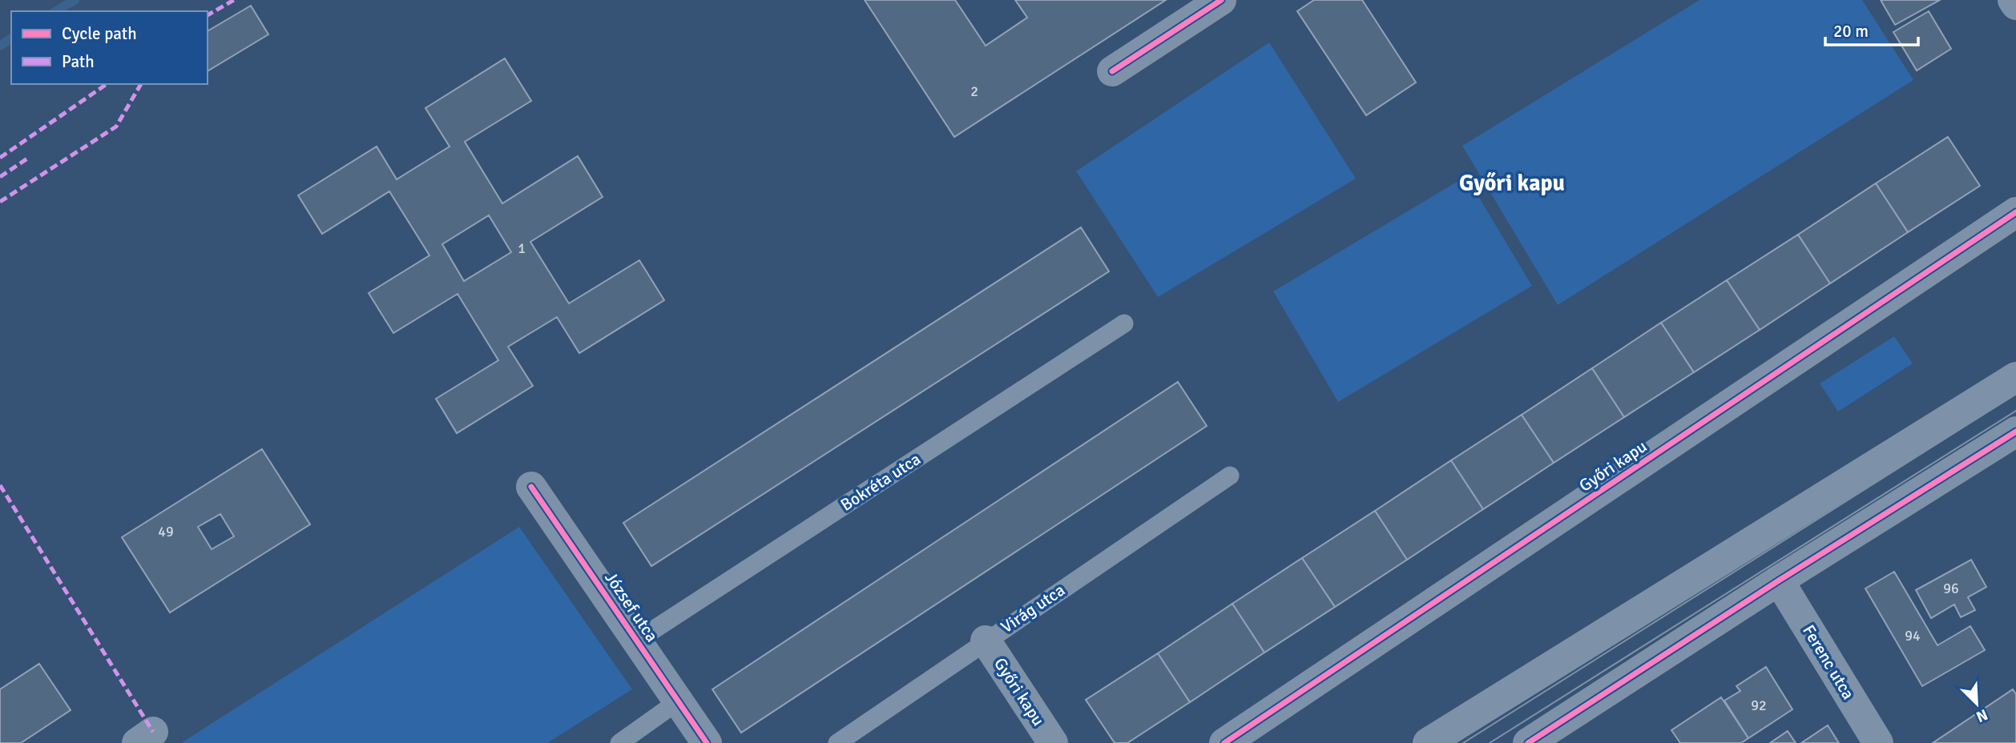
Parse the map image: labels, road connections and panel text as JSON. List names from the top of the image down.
{
  "streets": {
    "street": ["Győri kapu", "József utca", "Ferenc utca"],
    "lane": ["Bokréta utca", "Virág utca"]
  },
  "crossings": [
    ["Győri kapu", "Virág utca"],
    ["Bokréta utca", "József utca"]
  ],
  "districts": ["Győri kapu"],
  "house_numbers": [
    "2",
    "1",
    "49",
    "96",
    "94",
    "92"
  ],
  "legend": ["Cycle path", "Path"],
  "scale_bar": "20 m",
  "north": "bottom right"
}
